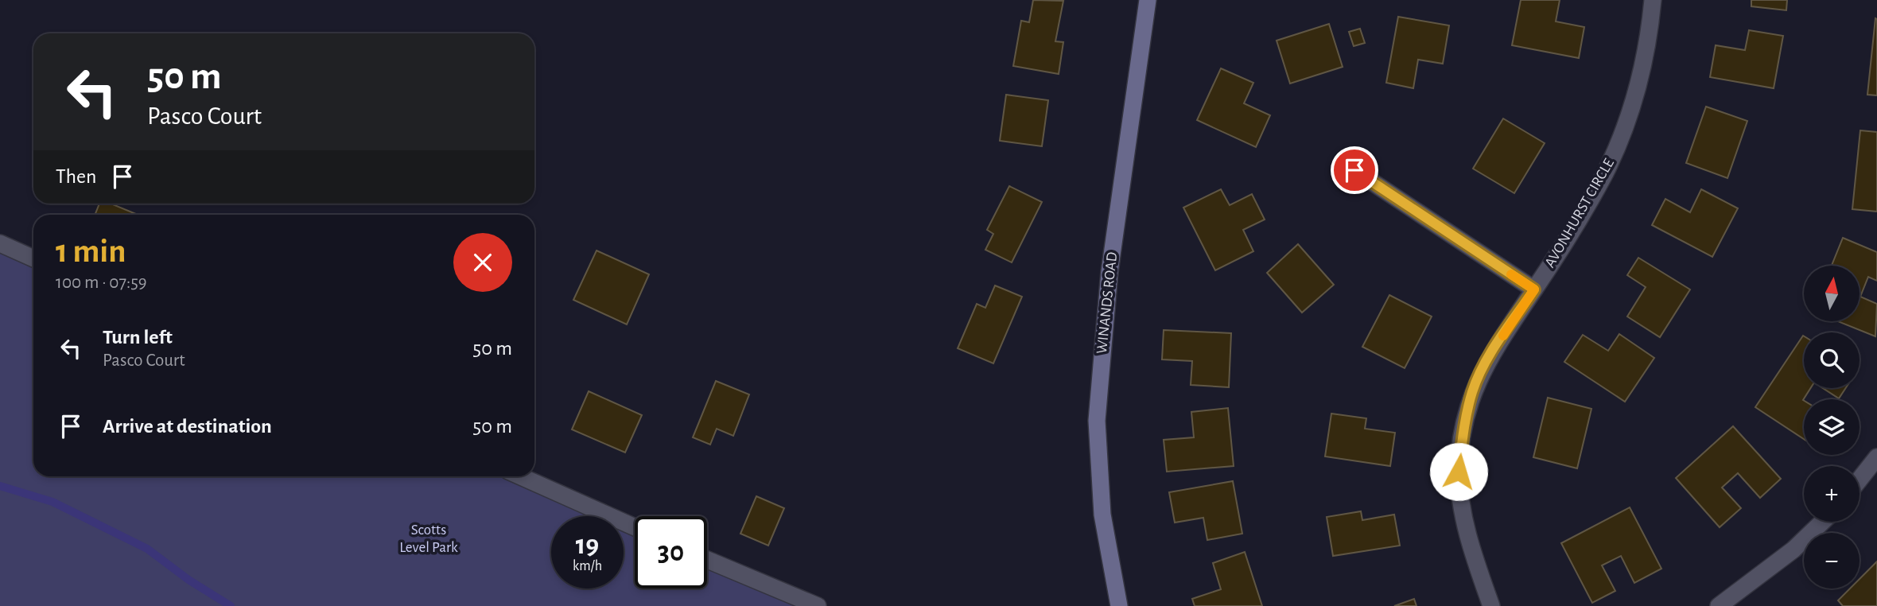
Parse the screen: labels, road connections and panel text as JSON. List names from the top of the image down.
{
  "streets": {
    "street": ["AVONHURST CIRCLE", "WINANDS ROAD"]
  },
  "parks": ["Scotts Level Park"],
  "north": "top",
  "page": {
    "turn": ["50 m", "Pasco Court"],
    "then": "Then",
    "heading": ["1 min", "100 m · 07:59"],
    "map_buttons": ["+", "−"],
    "list": [
      {
        "name": "Turn left",
        "note": "Pasco Court",
        "value": "50 m"
      },
      {
        "name": "Arrive at destination",
        "value": "50 m"
      }
    ],
    "speed": "19 km/h",
    "limit": "30"
  }
}
